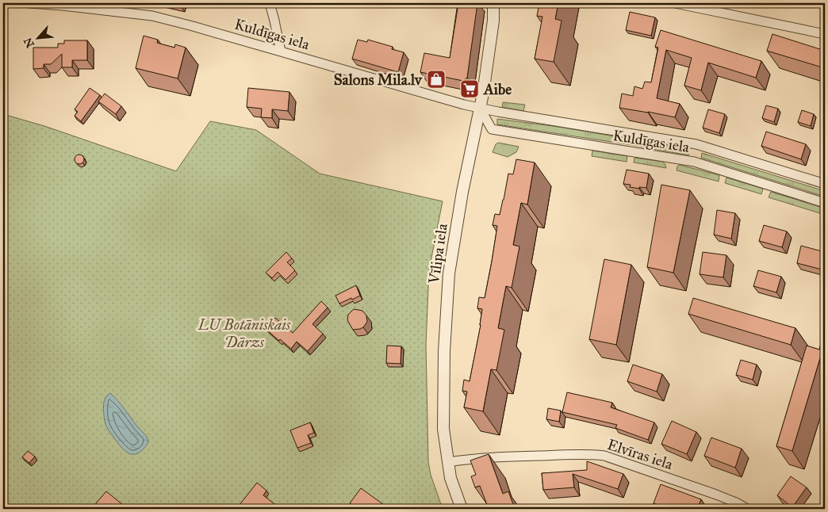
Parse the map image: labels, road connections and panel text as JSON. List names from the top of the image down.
{
  "streets": {
    "street": ["Kuldīgas iela", "Vīlipa iela", "Elvīras iela"]
  },
  "crossings": [
    ["Kuldīgas iela", "Vīlipa iela"],
    ["Vīlipa iela", "Elvīras iela"]
  ],
  "parks": ["LU Botāniskais Dārzs"],
  "places": {
    "shop": ["Salons Mila.lv"],
    "supermarket": ["Aibe"]
  },
  "north": "bottom left"
}
